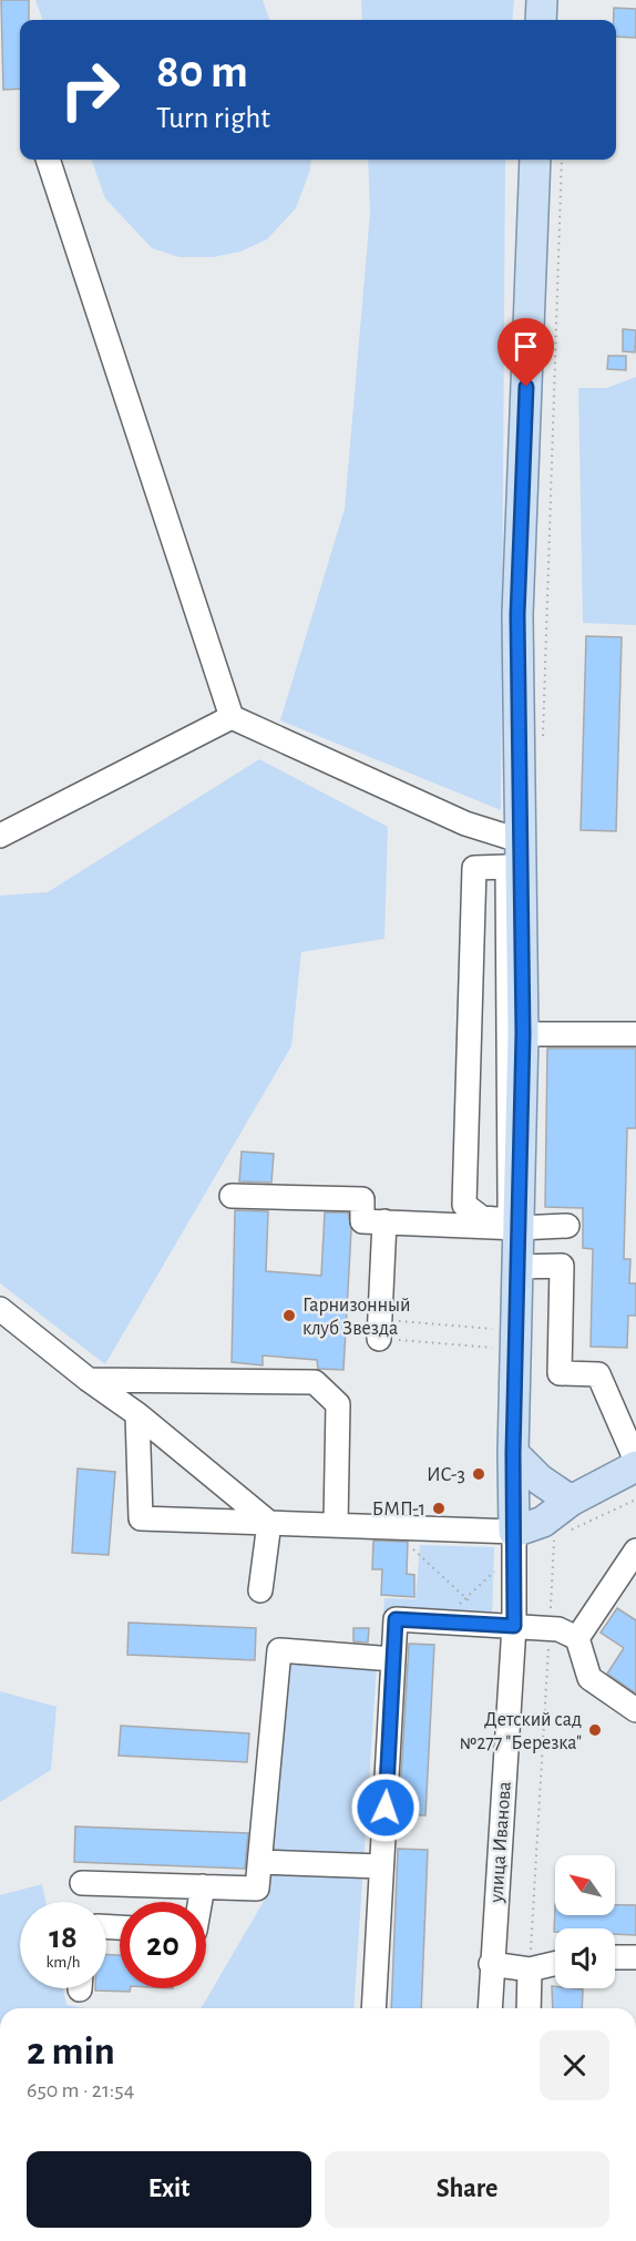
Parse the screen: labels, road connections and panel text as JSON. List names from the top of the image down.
{
  "streets": {
    "main road": ["улица Иванова"]
  },
  "places": [
    "Гарнизонный клуб Звезда",
    "ИС-3",
    "БМП-1",
    "Детский сад №277 \"Березка\""
  ],
  "north": "top left",
  "page": {
    "turn": ["80 m", "Turn right"],
    "speed": "18 km/h",
    "limit": "20",
    "heading": ["2 min", "650 m · 21:54"],
    "buttons": ["Exit", "Share"]
  }
}
